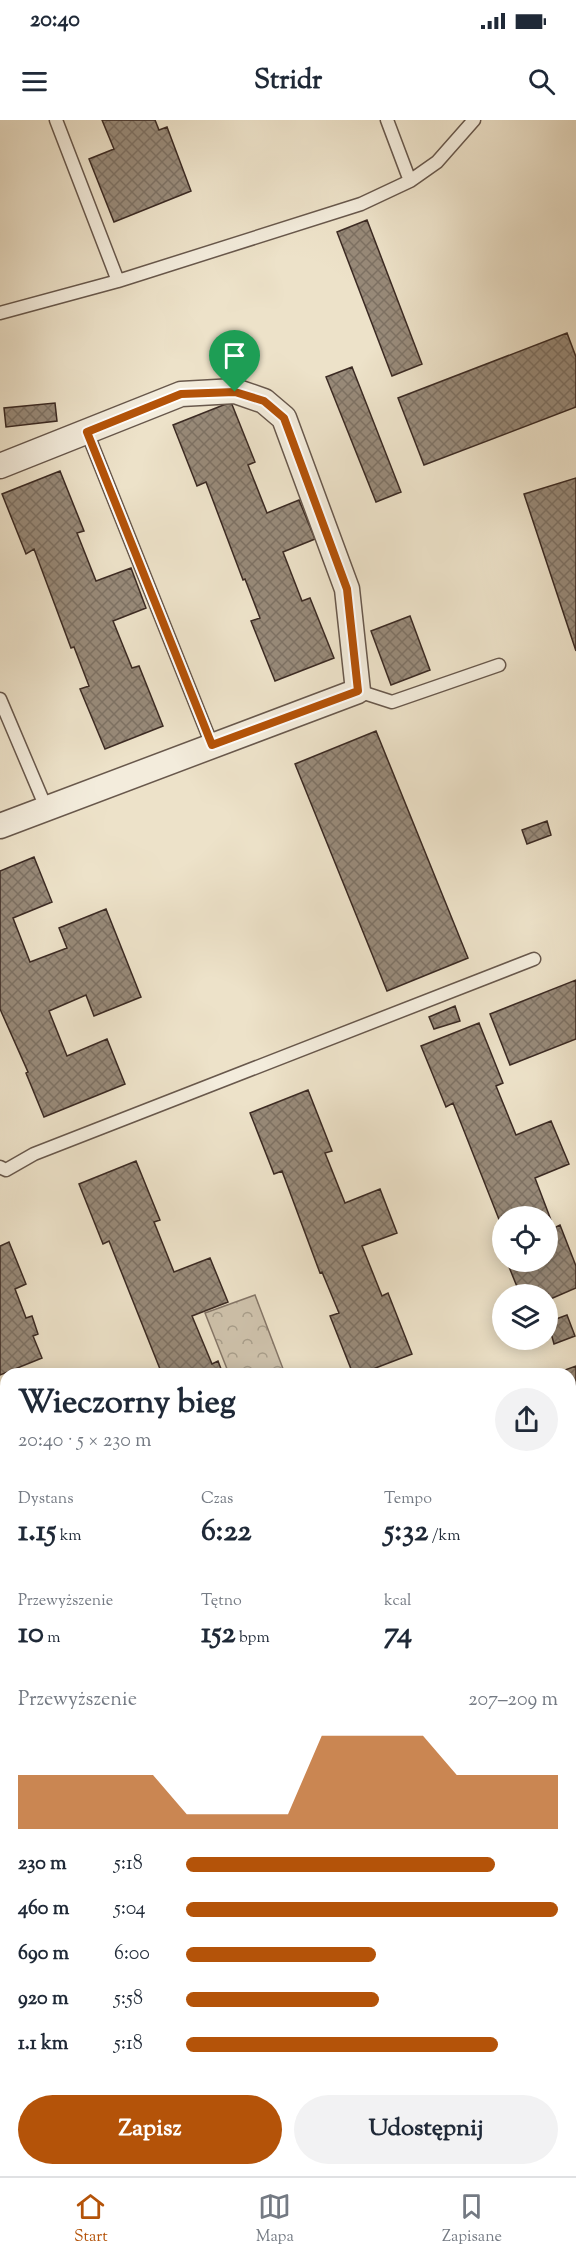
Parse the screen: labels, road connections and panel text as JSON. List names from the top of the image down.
{
  "page": {
    "status": "20:40",
    "header": "Stridr",
    "heading": ["Wieczorny bieg", "20:40 · 5 × 230 m"],
    "stats": [
      ["Dystans", "1.15 km"],
      ["Czas", "6:22"],
      ["Tempo", "5:32 /km"],
      ["Przewyższenie", "10 m"],
      ["Tętno", "152 bpm"],
      ["kcal", "74"]
    ],
    "chart": ["Przewyższenie", "207–209 m"],
    "list": [
      {
        "name": "230 m",
        "note": "5:18"
      },
      {
        "name": "460 m",
        "note": "5:04"
      },
      {
        "name": "690 m",
        "note": "6:00"
      },
      {
        "name": "920 m",
        "note": "5:58"
      },
      {
        "name": "1.1 km",
        "note": "5:18"
      }
    ],
    "buttons": ["Zapisz", "Udostępnij"],
    "tabs": ["Start", "Mapa", "Zapisane"]
  }
}
